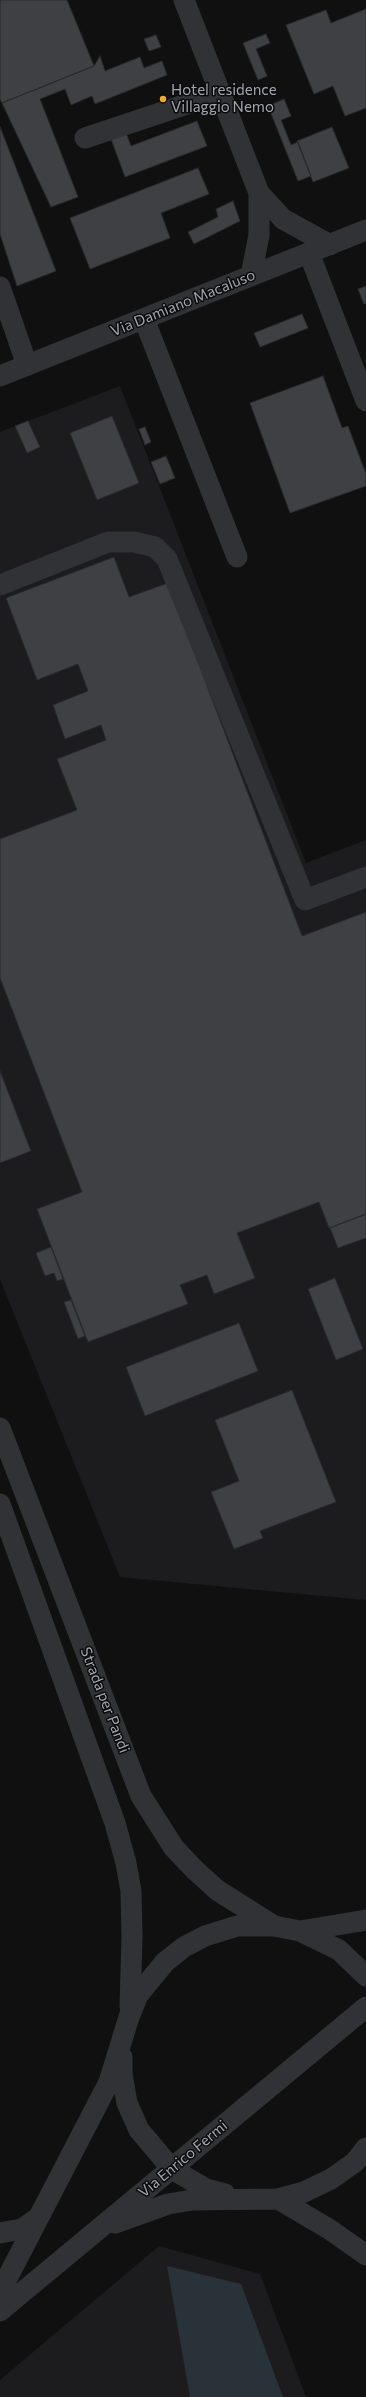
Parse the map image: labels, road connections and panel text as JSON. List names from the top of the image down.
{
  "streets": {
    "street": ["Via Damiano Macaluso", "Strada per Pandi", "Via Enrico Fermi"]
  },
  "places": ["Hotel residence Villaggio Nemo"]
}
